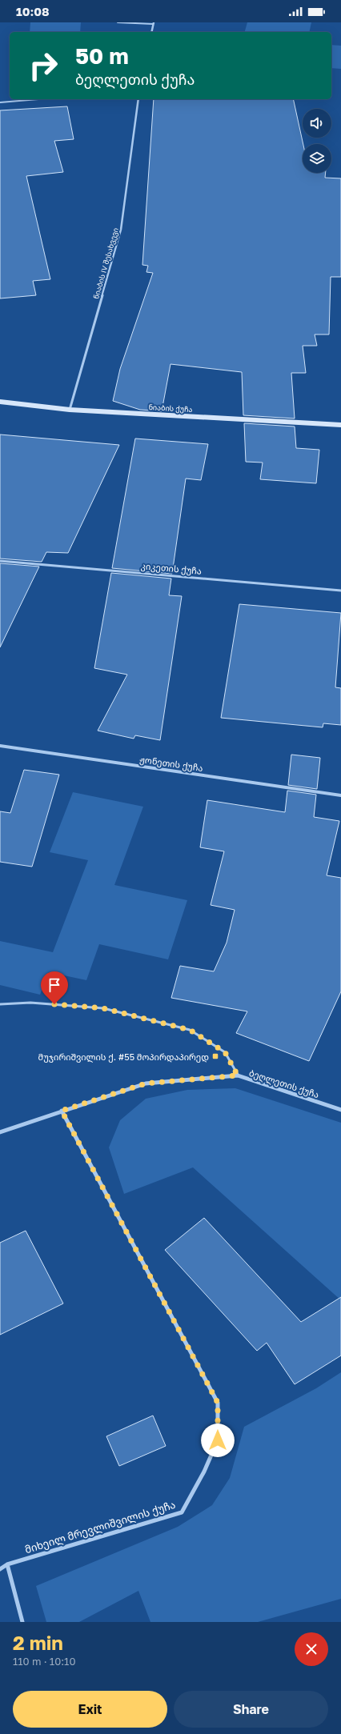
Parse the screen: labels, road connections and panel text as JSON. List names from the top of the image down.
{
  "streets": {
    "street": [
      "ნიაბის IV შესახვევი",
      "ნიაბის ქუჩა",
      "კიკეთის ქუჩა",
      "ჟონეთის ქუჩა",
      "ბეღლეთის ქუჩა",
      "მიხეილ მრევლიშვილის ქუჩა"
    ]
  },
  "crossings": [
    ["ნიაბის IV შესახვევი", "ნიაბის ქუჩა"],
    ["ბეღლეთის ქუჩა", "მიხეილ მრევლიშვილის ქუჩა"]
  ],
  "places": {
    "transit": ["მუჯირიშვილის ქ. #55 მოპირდაპირედ"]
  },
  "page": {
    "status": "10:08",
    "turn": ["50 m", "ბეღლეთის ქუჩა"],
    "heading": ["2 min", "110 m · 10:10"],
    "buttons": ["Exit", "Share"]
  }
}
